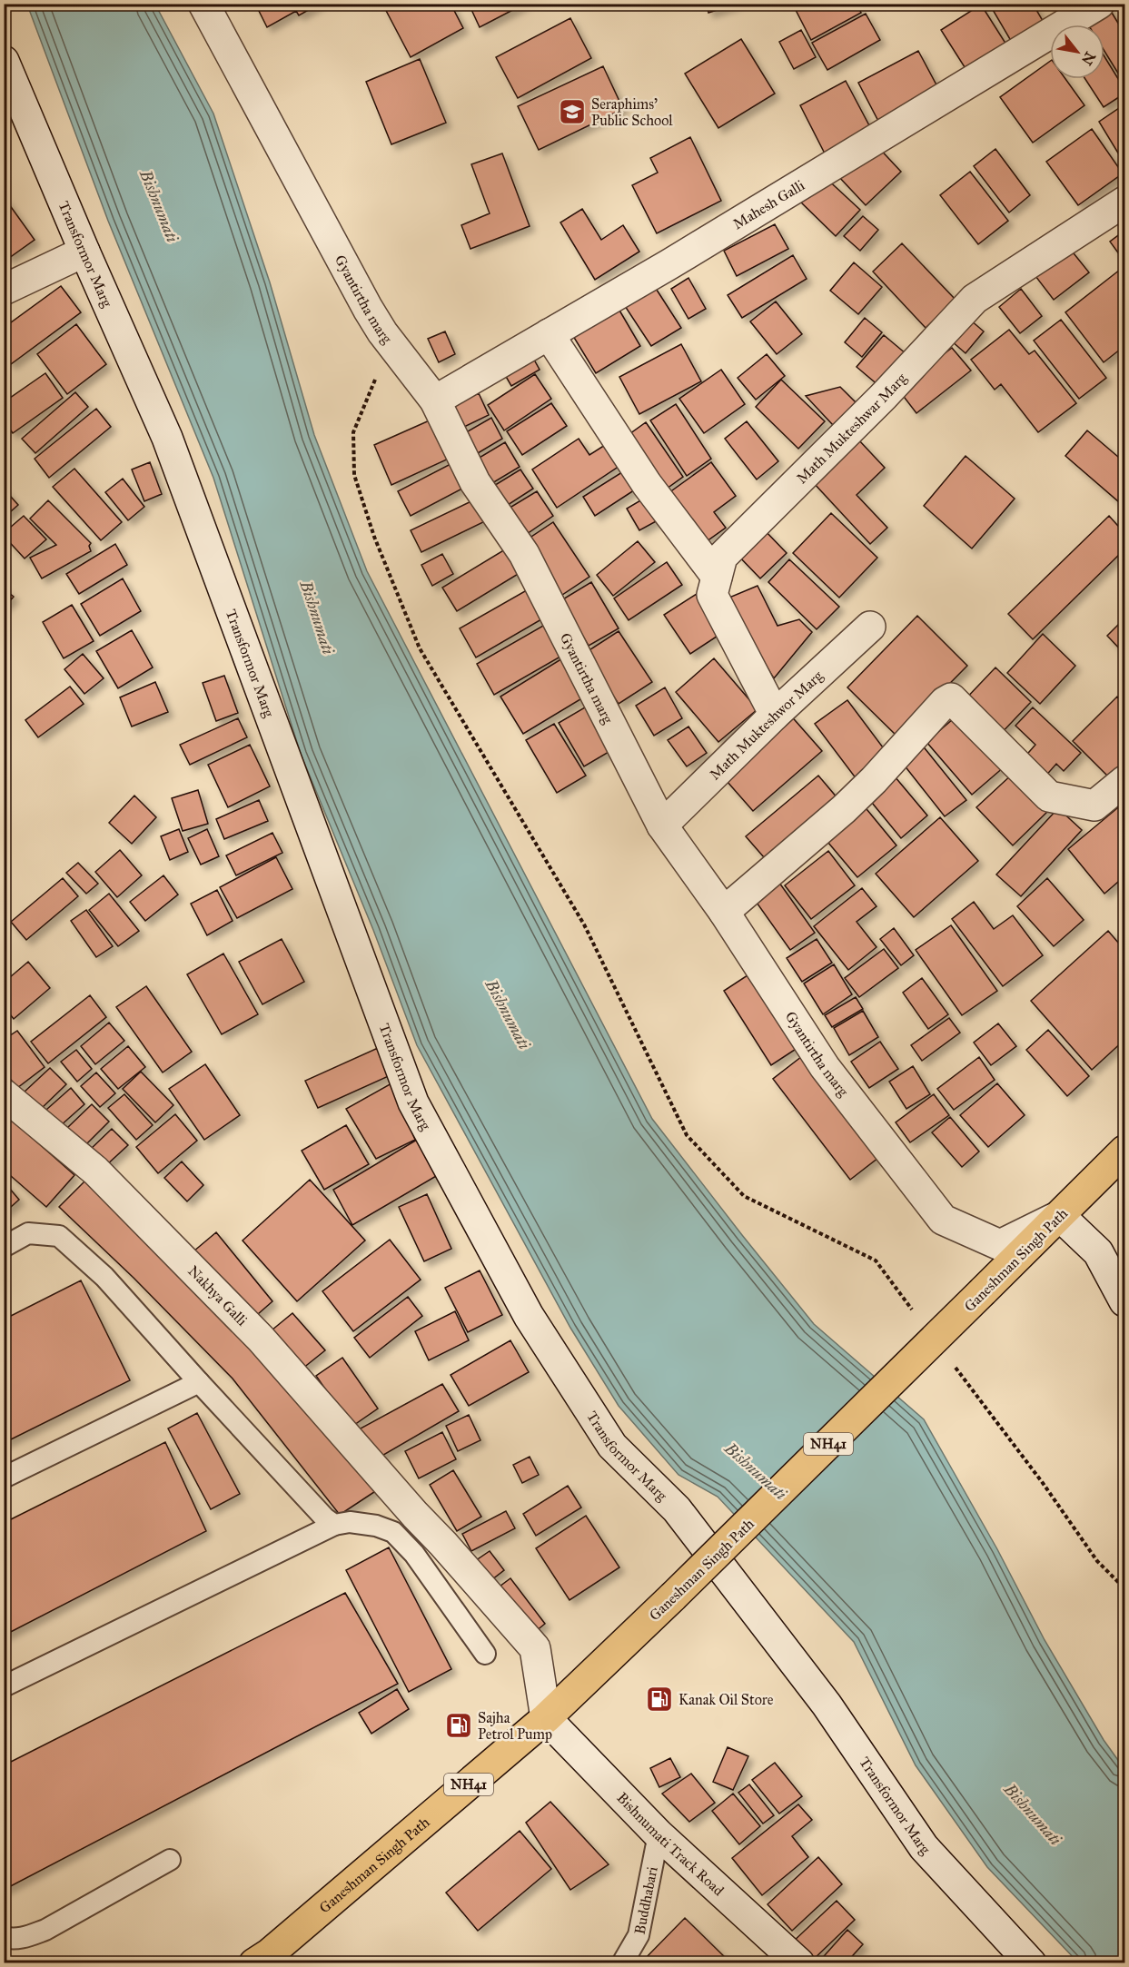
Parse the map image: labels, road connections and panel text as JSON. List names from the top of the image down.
{
  "streets": {
    "highway": ["Ganeshman Singh Path", "NH41"],
    "street": [
      "Mahesh Galli",
      "Transformor Marg",
      "Gyantirtha marg",
      "Math Mukteshwar Marg",
      "Math Mukteshwor Marg",
      "Nakhya Galli",
      "Bishnumati Track Road"
    ],
    "lane": ["Buddhabari"]
  },
  "crossings": [
    ["Mahesh Galli", "Gyantirtha marg"],
    ["Gyantirtha marg", "Math Mukteshwor Marg"],
    ["Gyantirtha marg", "Ganeshman Singh Path"],
    ["Math Mukteshwar Marg", "Math Mukteshwor Marg"],
    ["Ganeshman Singh Path", "Nakhya Galli"],
    ["Ganeshman Singh Path", "Bishnumati Track Road"],
    ["Nakhya Galli", "Bishnumati Track Road"],
    ["Bishnumati Track Road", "Buddhabari"]
  ],
  "water": ["Bishnumati"],
  "places": {
    "school or university": ["Seraphims' Public School"],
    "fuel station": ["Kanak Oil Store", "Sajha Petrol Pump"]
  },
  "north": "bottom right"
}
